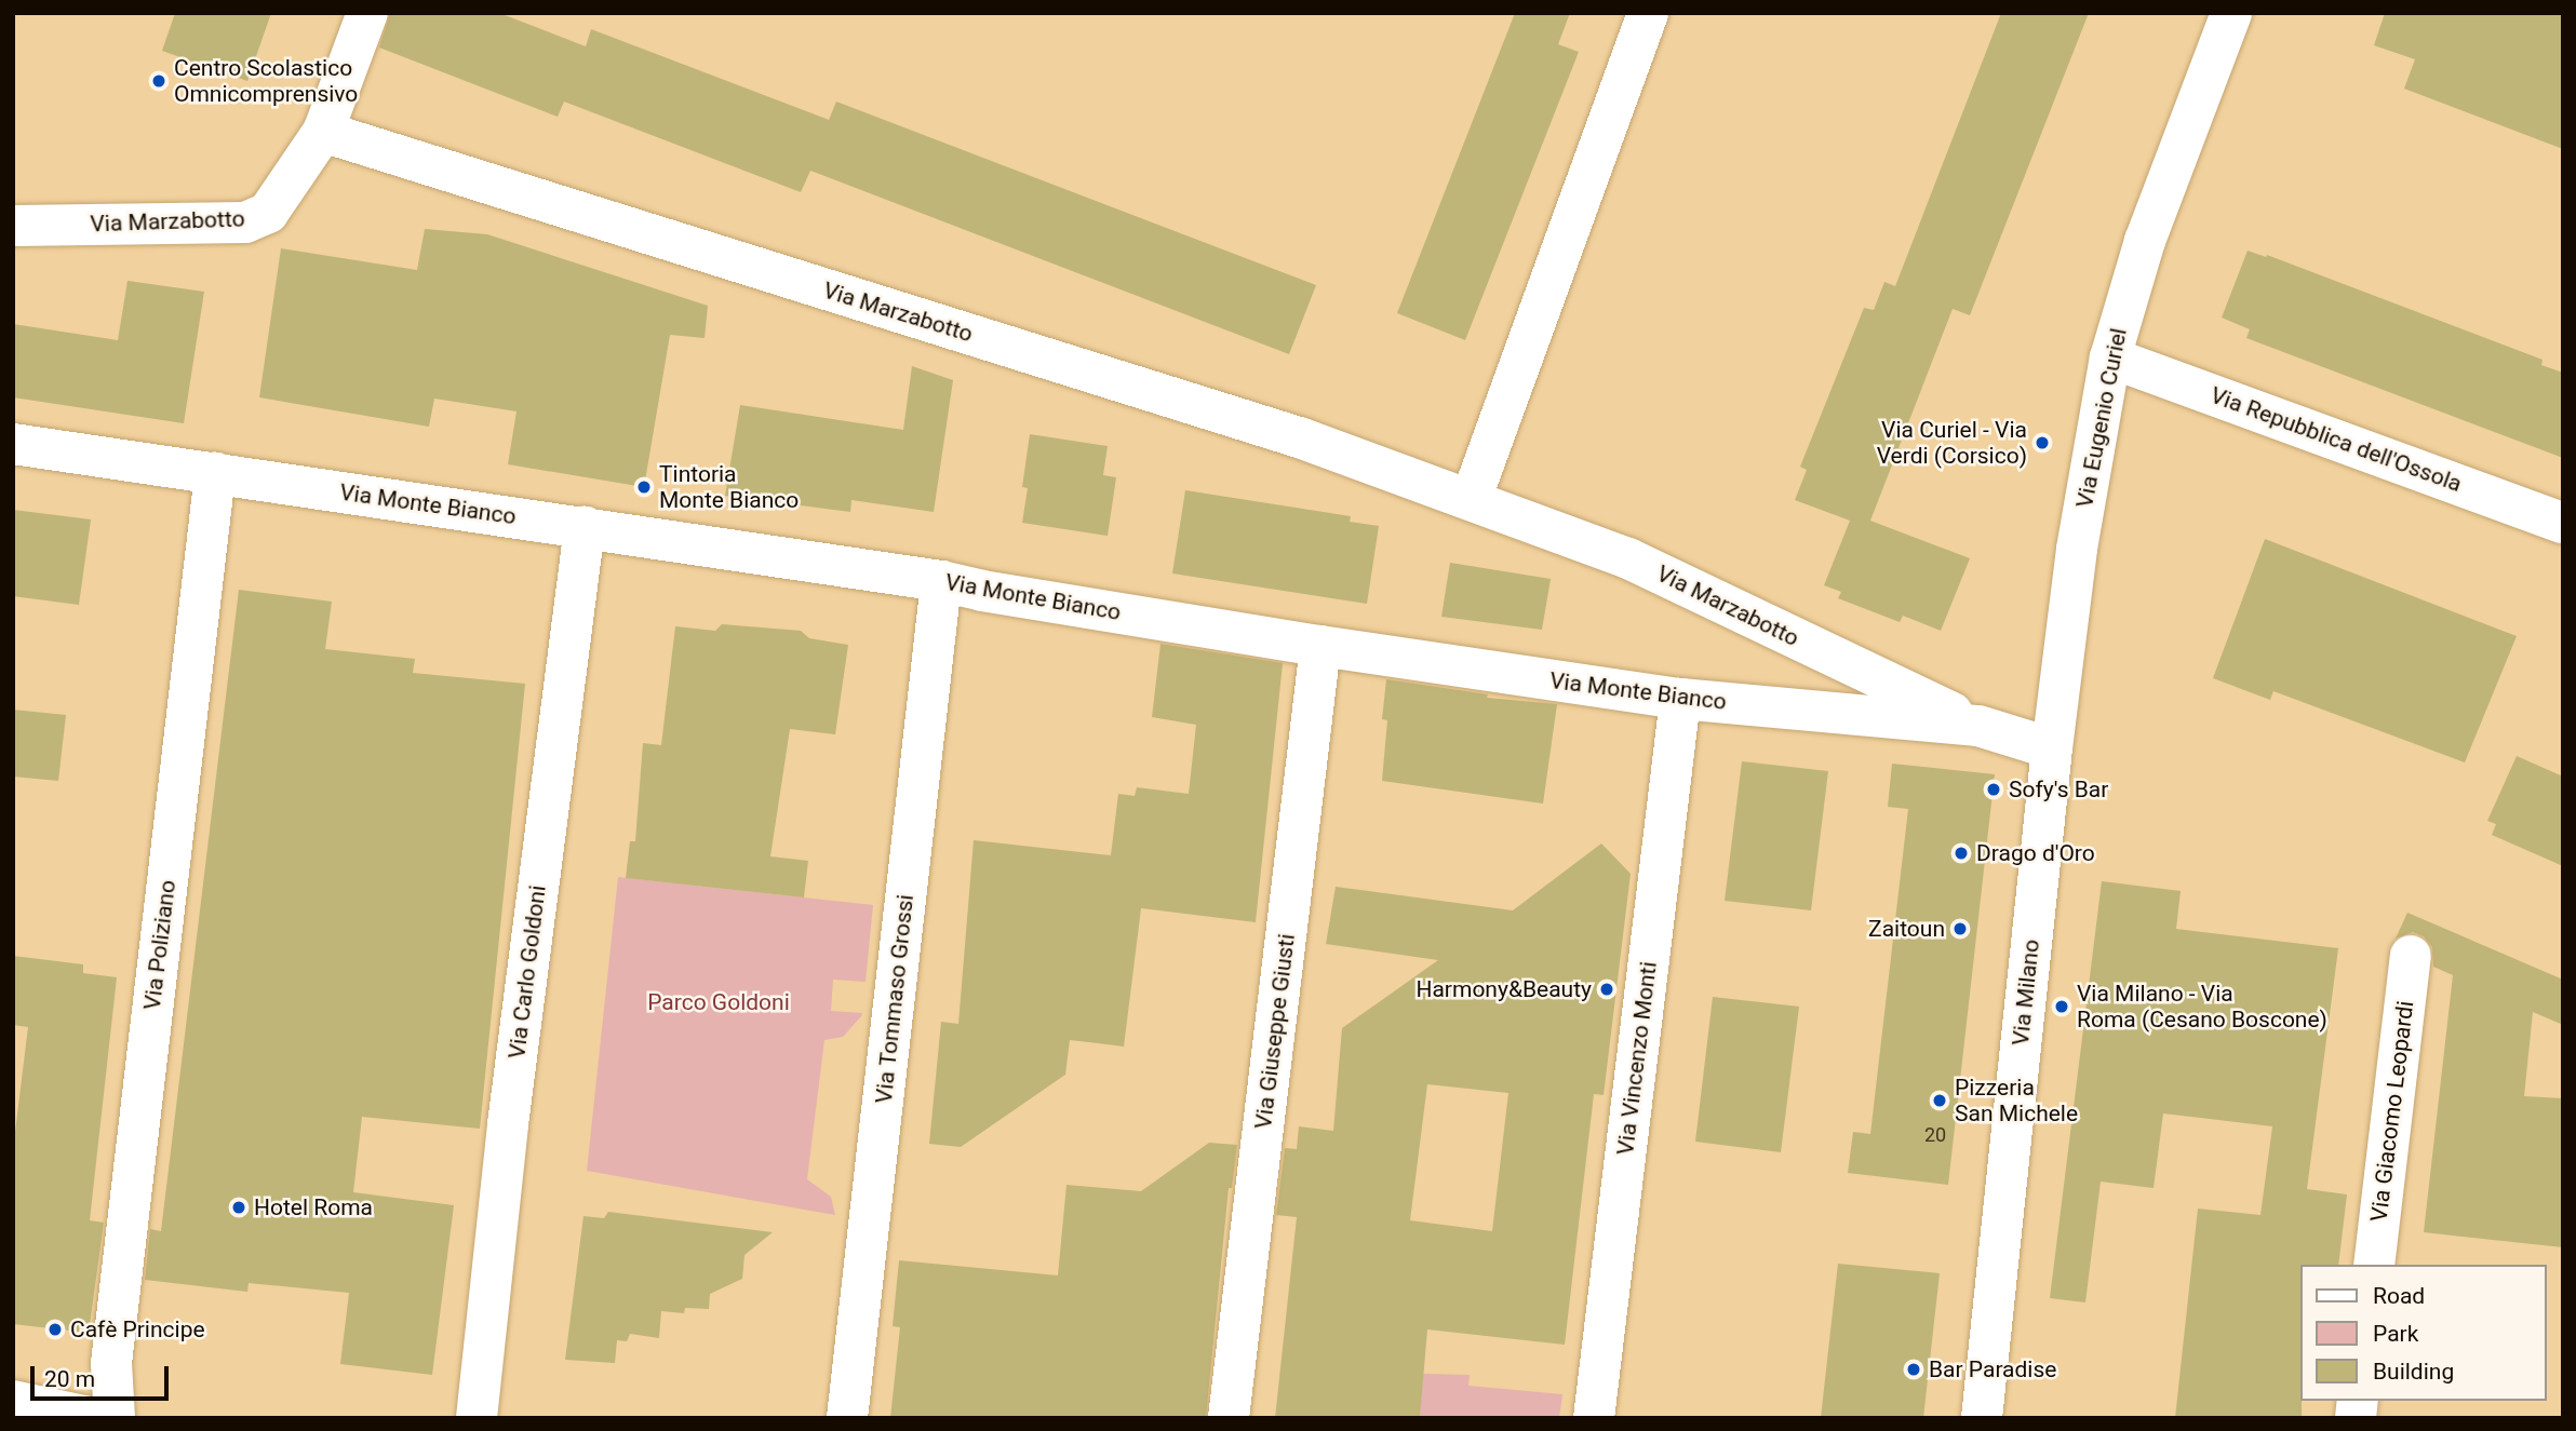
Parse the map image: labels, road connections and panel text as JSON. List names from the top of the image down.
{
  "streets": {
    "street": [
      "Via Marzabotto",
      "Via Eugenio Curiel",
      "Via Repubblica dell'Ossola",
      "Via Monte Bianco",
      "Via Poliziano",
      "Via Carlo Goldoni",
      "Via Milano",
      "Via Tommaso Grossi",
      "Via Giuseppe Giusti",
      "Via Vincenzo Monti",
      "Via Giacomo Leopardi"
    ]
  },
  "crossings": [
    ["Via Marzabotto", "Via Monte Bianco"],
    ["Via Eugenio Curiel", "Via Repubblica dell'Ossola"],
    ["Via Eugenio Curiel", "Via Monte Bianco"],
    ["Via Eugenio Curiel", "Via Milano"],
    ["Via Monte Bianco", "Via Poliziano"],
    ["Via Monte Bianco", "Via Carlo Goldoni"],
    ["Via Monte Bianco", "Via Milano"],
    ["Via Monte Bianco", "Via Tommaso Grossi"],
    ["Via Monte Bianco", "Via Giuseppe Giusti"],
    ["Via Monte Bianco", "Via Vincenzo Monti"]
  ],
  "parks": ["Parco Goldoni"],
  "places": [
    "Centro Scolastico Omnicomprensivo",
    "Via Curiel - Via Verdi (Corsico)",
    "Tintoria Monte Bianco",
    "Sofy's Bar",
    "Drago d'Oro",
    "Zaitoun",
    "Harmony&Beauty",
    "Via Milano - Via Roma (Cesano Boscone)",
    "Pizzeria San Michele",
    "Hotel Roma",
    "Cafè Principe",
    "Bar Paradise"
  ],
  "house_numbers": ["20"],
  "legend": ["Road", "Park", "Building"],
  "scale_bar": "20 m"
}
